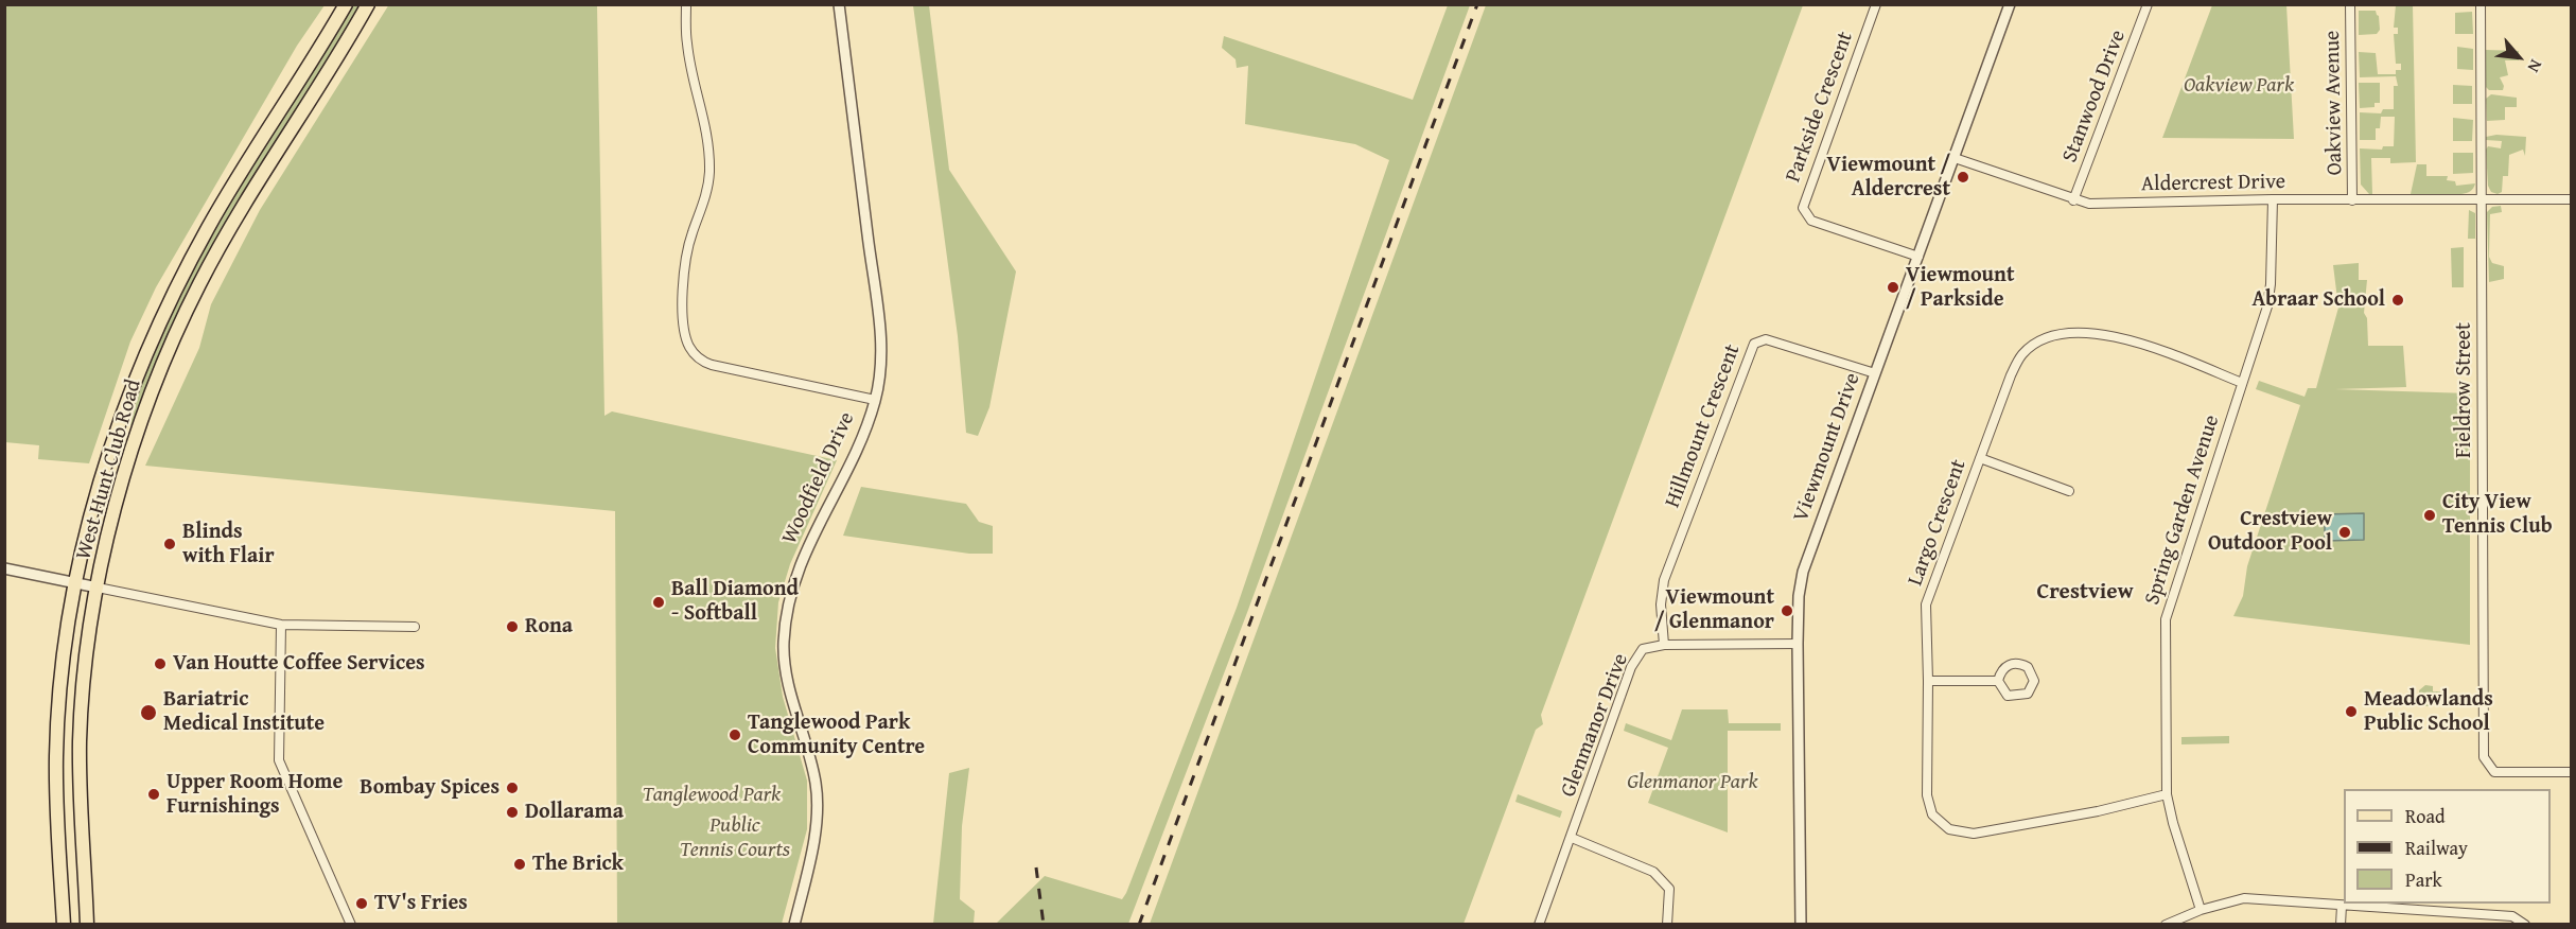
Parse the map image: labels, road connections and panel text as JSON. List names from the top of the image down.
{
  "streets": {
    "main road": ["West Hunt Club Road"],
    "street": [
      "Stanwood Drive",
      "Oakview Avenue",
      "Parkside Crescent",
      "Aldercrest Drive",
      "Fieldrow Street",
      "Hillmount Crescent",
      "Viewmount Drive",
      "Woodfield Drive",
      "Spring Garden Avenue",
      "Largo Crescent",
      "Glenmanor Drive"
    ]
  },
  "crossings": [
    ["Stanwood Drive", "Aldercrest Drive"],
    ["Oakview Avenue", "Aldercrest Drive"],
    ["Parkside Crescent", "Viewmount Drive"],
    ["Aldercrest Drive", "Fieldrow Street"],
    ["Aldercrest Drive", "Viewmount Drive"],
    ["Aldercrest Drive", "Spring Garden Avenue"],
    ["Hillmount Crescent", "Viewmount Drive"],
    ["Hillmount Crescent", "Glenmanor Drive"],
    ["Viewmount Drive", "Glenmanor Drive"],
    ["Spring Garden Avenue", "Largo Crescent"]
  ],
  "districts": ["Crestview"],
  "parks": [
    "Oakview Park",
    "Glenmanor Park",
    "Tanglewood Park",
    "Public Tennis Courts"
  ],
  "places": [
    "Viewmount / Aldercrest",
    "Viewmount / Parkside",
    "Abraar School",
    "City View Tennis Club",
    "Crestview Outdoor Pool",
    "Blinds with Flair",
    "Ball Diamond - Softball",
    "Viewmount / Glenmanor",
    "Rona",
    "Van Houtte Coffee Services",
    "Meadowlands Public School",
    "Bariatric Medical Institute",
    "Tanglewood Park Community Centre",
    "Bombay Spices",
    "Upper Room Home Furnishings",
    "Dollarama",
    "The Brick",
    "TV's Fries"
  ],
  "legend": ["Road", "Railway", "Park"],
  "north": "bottom right"
}
